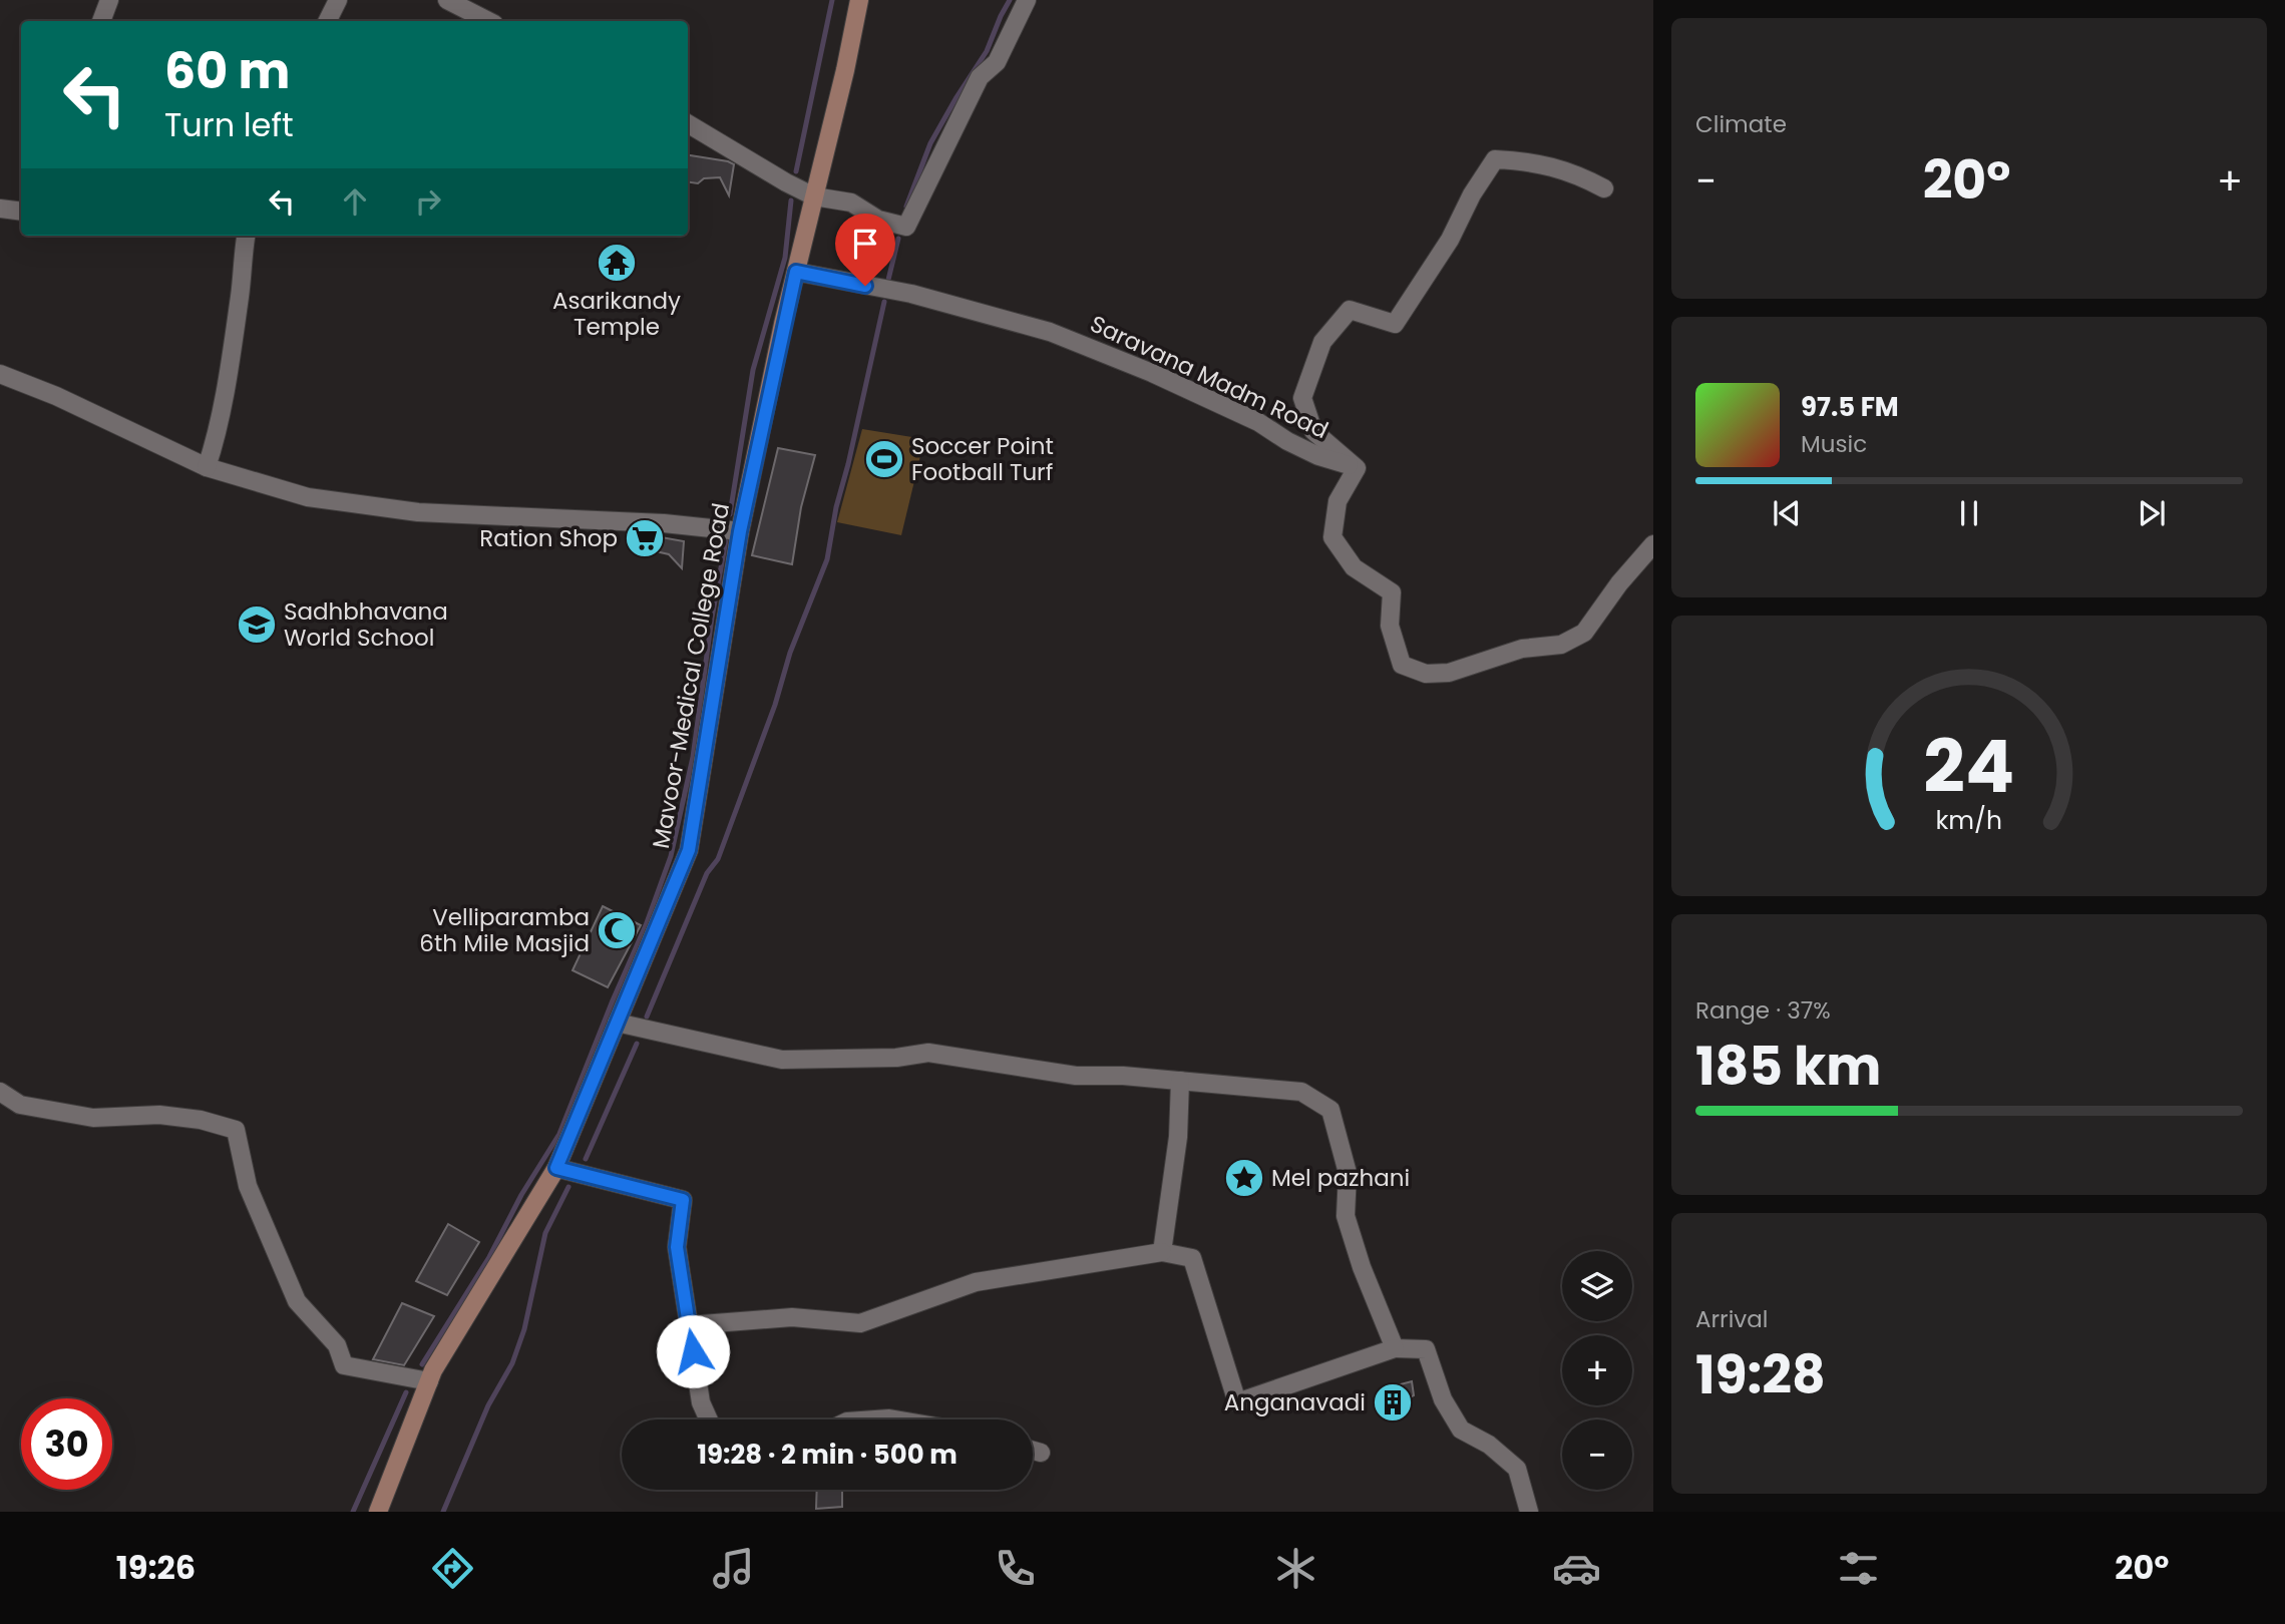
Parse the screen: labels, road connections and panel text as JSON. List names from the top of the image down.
{
  "streets": {
    "main road": ["Mavoor-Medical College Road"],
    "street": ["Saravana Madm Road"]
  },
  "crossings": [
    ["Saravana Madm Road", "Mavoor-Medical College Road"]
  ],
  "places": {
    "temple": ["Asarikandy Temple"],
    "sports": ["Soccer Point Football Turf"],
    "supermarket": ["Ration Shop"],
    "school or university": ["Sadhbhavana World School"],
    "mosque": ["Velliparamba 6th Mile Masjid"],
    "place": ["Mel pazhani"],
    "building": ["Anganavadi"]
  },
  "page": {
    "tile": [
      "Climate",
      ["Range · 37%", "185 km"],
      ["Arrival", "19:28"]
    ],
    "turn": ["60 m", "Turn left"],
    "heat": ["−", "20°", "+"],
    "song": ["97.5 FM", "Music"],
    "map_buttons": ["+", "−"],
    "limit": "30",
    "trip": "19:28 · 2 min · 500 m",
    "tabs": ["19:26", "20°"],
    "gauge": ["24", "km/h"]
  }
}
